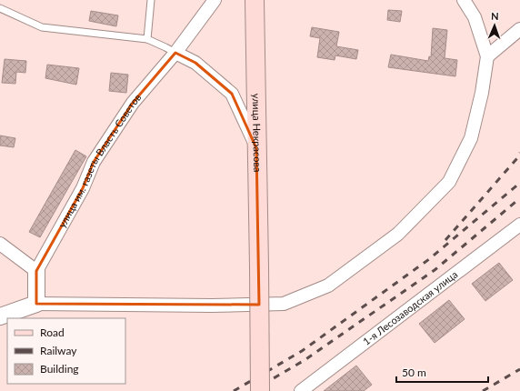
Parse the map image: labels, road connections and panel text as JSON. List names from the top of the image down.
{
  "streets": {
    "main road": ["улица Некрасова"],
    "street": ["улица им. газеты Власть Советов", "1-я Лесозаводская улица"]
  },
  "legend": ["Road", "Railway", "Building"],
  "scale_bar": "50 m",
  "north": "top"
}
